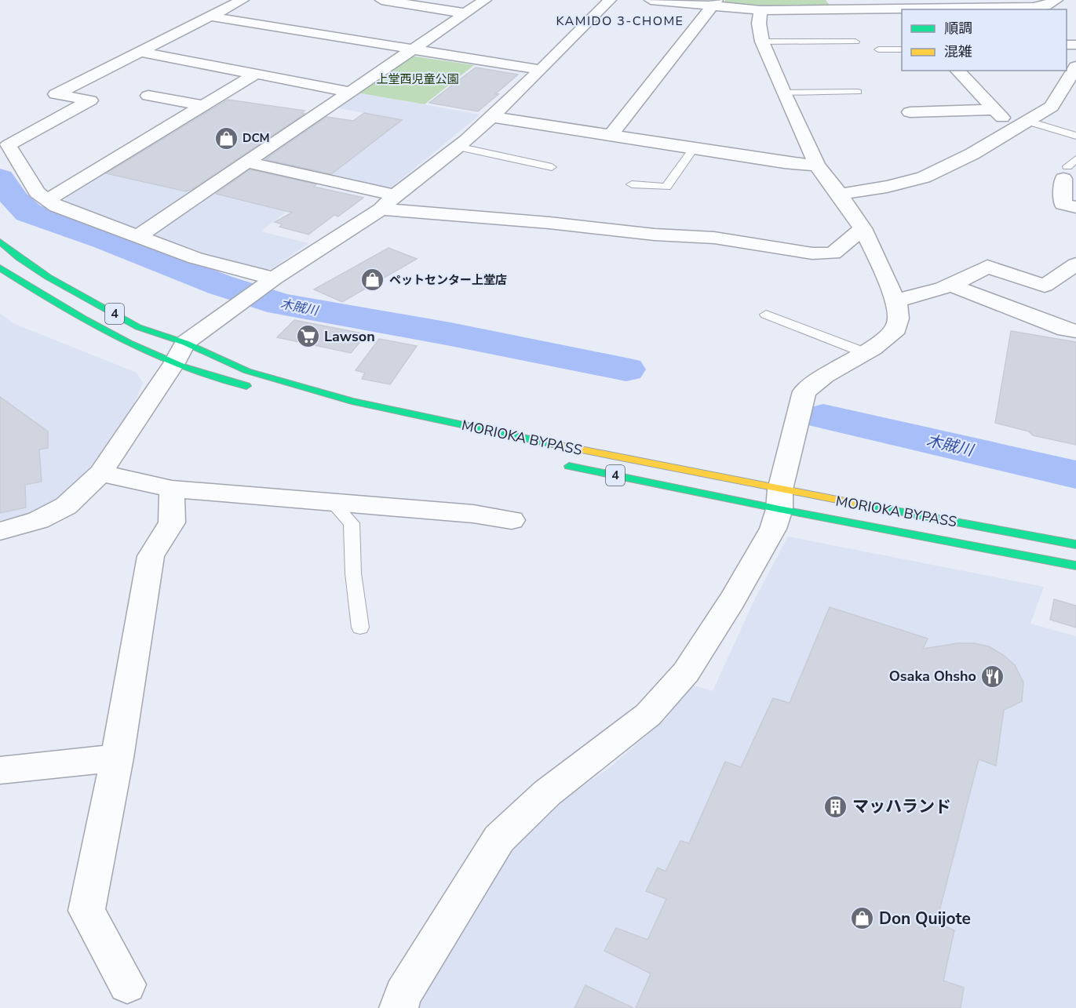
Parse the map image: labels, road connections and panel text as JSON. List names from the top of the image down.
{
  "streets": {
    "highway": ["4", "MORIOKA BYPASS"]
  },
  "districts": ["KAMIDO 3-CHOME"],
  "water": ["木賊川"],
  "parks": ["上堂西児童公園"],
  "places": {
    "shop": ["DCM", "ペットセンター上堂店", "Don Quijote"],
    "supermarket": ["Lawson"],
    "restaurant": ["Osaka Ohsho"],
    "building": ["マッハランド"]
  },
  "legend": ["順調", "混雑"]
}
